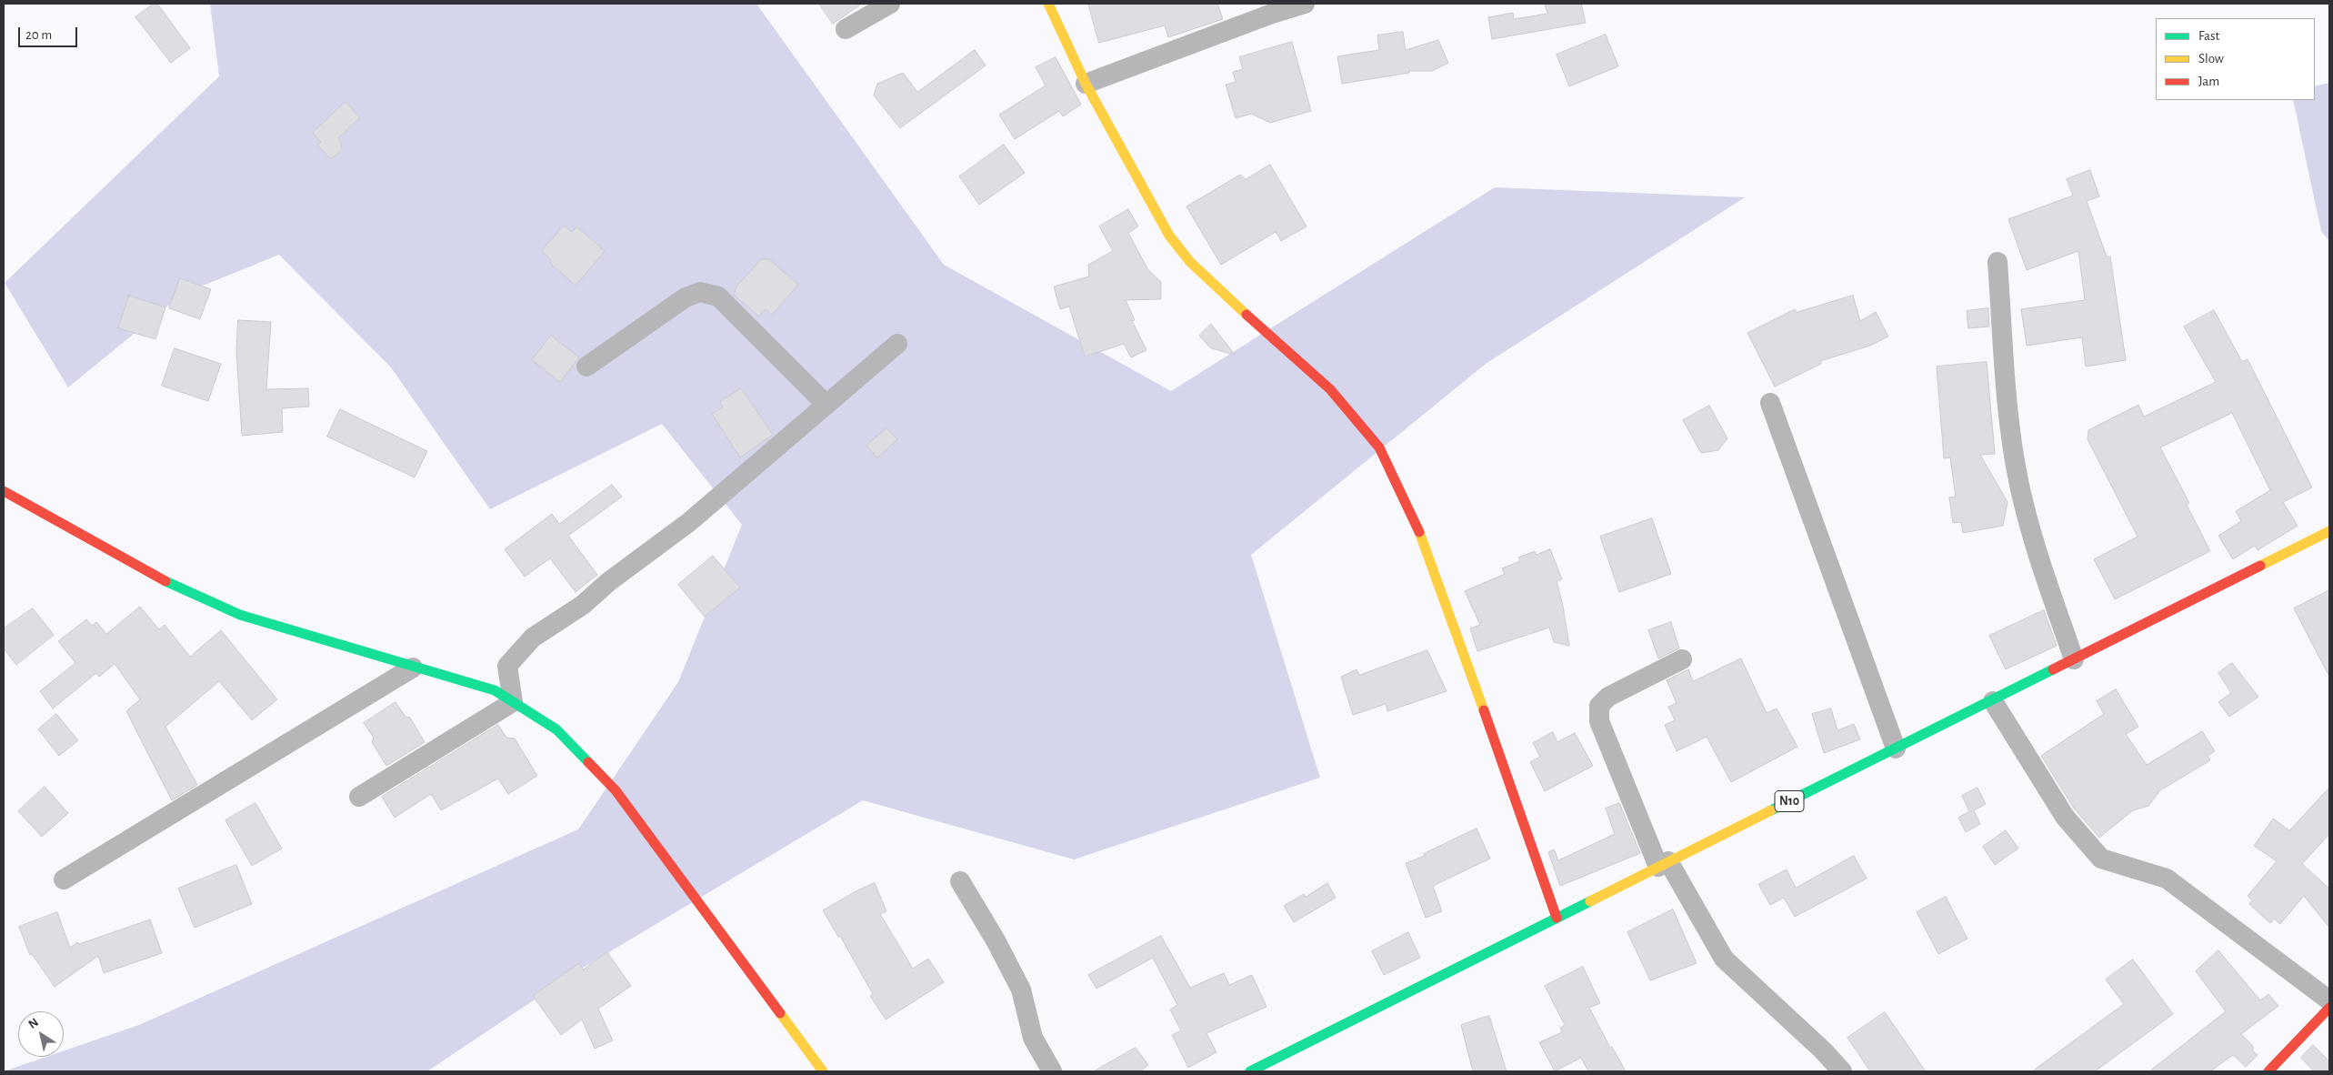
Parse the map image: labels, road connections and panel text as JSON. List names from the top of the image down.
{
  "streets": {
    "main road": ["N10"]
  },
  "legend": ["Fast", "Slow", "Jam"],
  "scale_bar": "20 m",
  "north": "top left"
}
